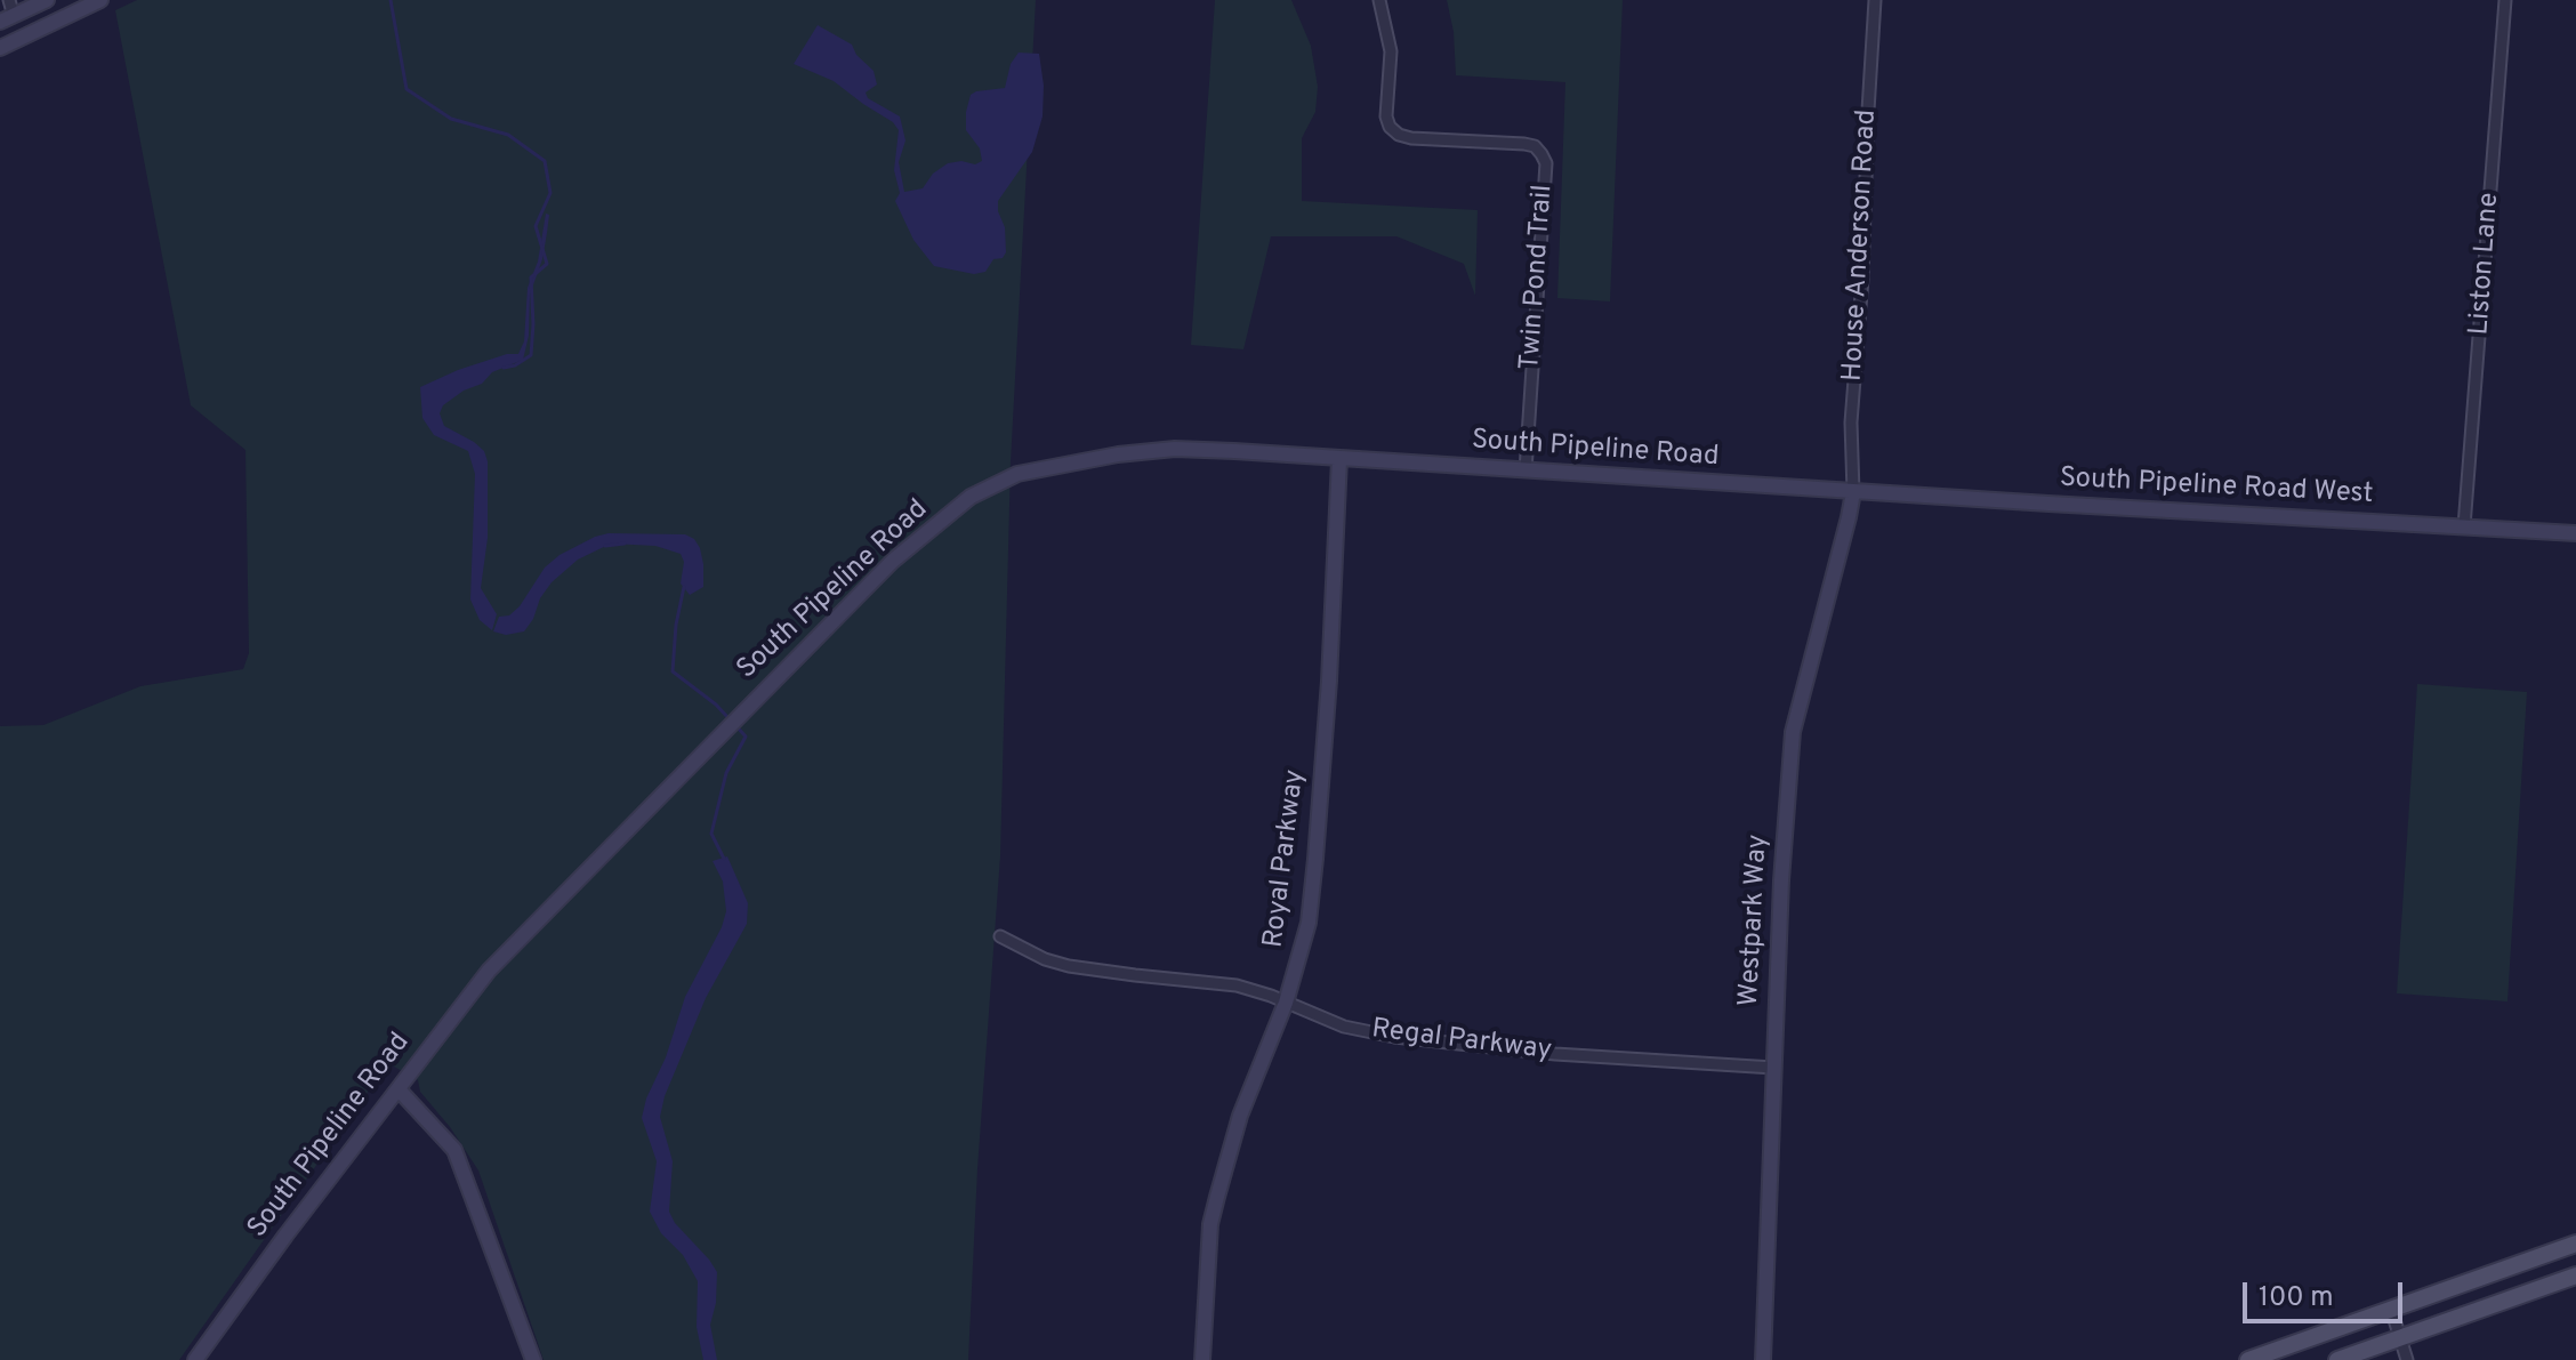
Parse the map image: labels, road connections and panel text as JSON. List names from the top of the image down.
{
  "streets": {
    "street": [
      "House Anderson Road",
      "Liston Lane",
      "Twin Pond Trail",
      "South Pipeline Road",
      "South Pipeline Road West",
      "Royal Parkway",
      "Westpark Way",
      "Regal Parkway"
    ]
  },
  "crossings": [
    ["House Anderson Road", "South Pipeline Road"],
    ["House Anderson Road", "South Pipeline Road West"],
    ["House Anderson Road", "Westpark Way"],
    ["Liston Lane", "South Pipeline Road West"],
    ["Twin Pond Trail", "South Pipeline Road"],
    ["South Pipeline Road", "South Pipeline Road West"],
    ["South Pipeline Road", "Royal Parkway"],
    ["South Pipeline Road", "Westpark Way"],
    ["South Pipeline Road West", "Westpark Way"],
    ["Royal Parkway", "Regal Parkway"],
    ["Westpark Way", "Regal Parkway"]
  ],
  "scale_bar": "100 m"
}
